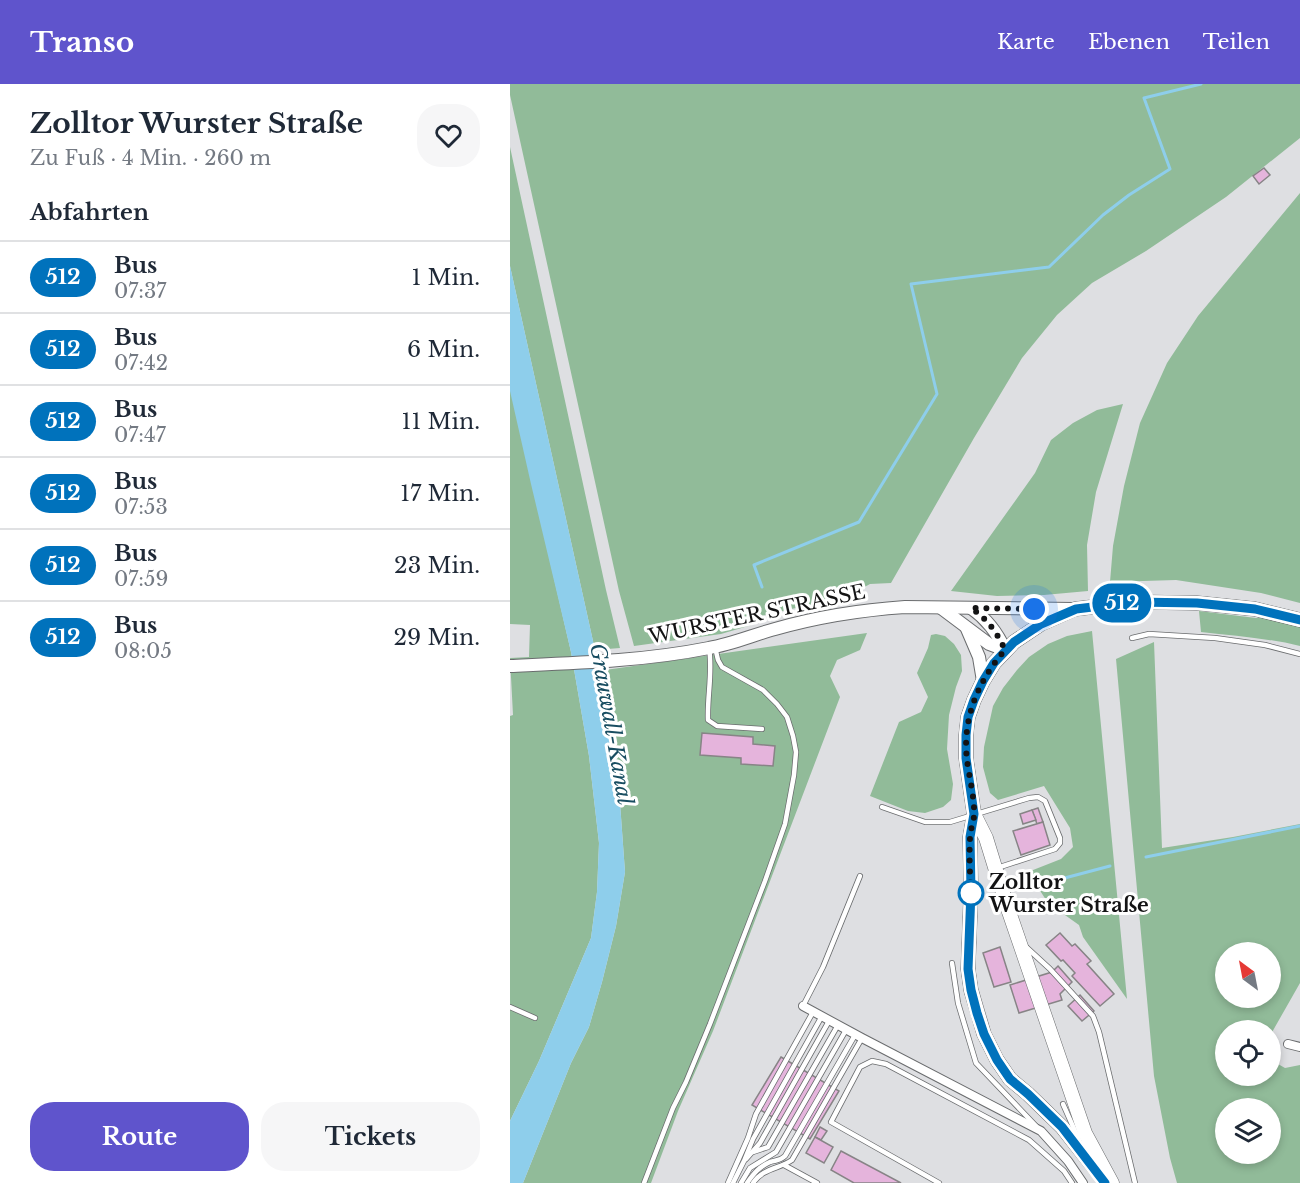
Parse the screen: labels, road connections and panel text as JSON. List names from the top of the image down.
{
  "streets": {
    "main road": ["WURSTER STRASSE"]
  },
  "water": ["Grauwall-Kanal"],
  "places": ["Zolltor Wurster Straße"],
  "lines": ["bus line 512"],
  "north": "top left",
  "page": {
    "header": "Transo",
    "nav": ["Karte", "Ebenen", "Teilen"],
    "heading": [
      ["Zolltor Wurster Straße", "Zu Fuß · 4 Min. · 260 m"],
      "Abfahrten"
    ],
    "on_map": "512",
    "list": [
      {
        "mark": "512",
        "name": "Bus",
        "note": "07:37",
        "value": "1 Min."
      },
      {
        "mark": "512",
        "name": "Bus",
        "note": "07:42",
        "value": "6 Min."
      },
      {
        "mark": "512",
        "name": "Bus",
        "note": "07:47",
        "value": "11 Min."
      },
      {
        "mark": "512",
        "name": "Bus",
        "note": "07:53",
        "value": "17 Min."
      },
      {
        "mark": "512",
        "name": "Bus",
        "note": "07:59",
        "value": "23 Min."
      },
      {
        "mark": "512",
        "name": "Bus",
        "note": "08:05",
        "value": "29 Min."
      }
    ],
    "buttons": ["Route", "Tickets"]
  }
}
